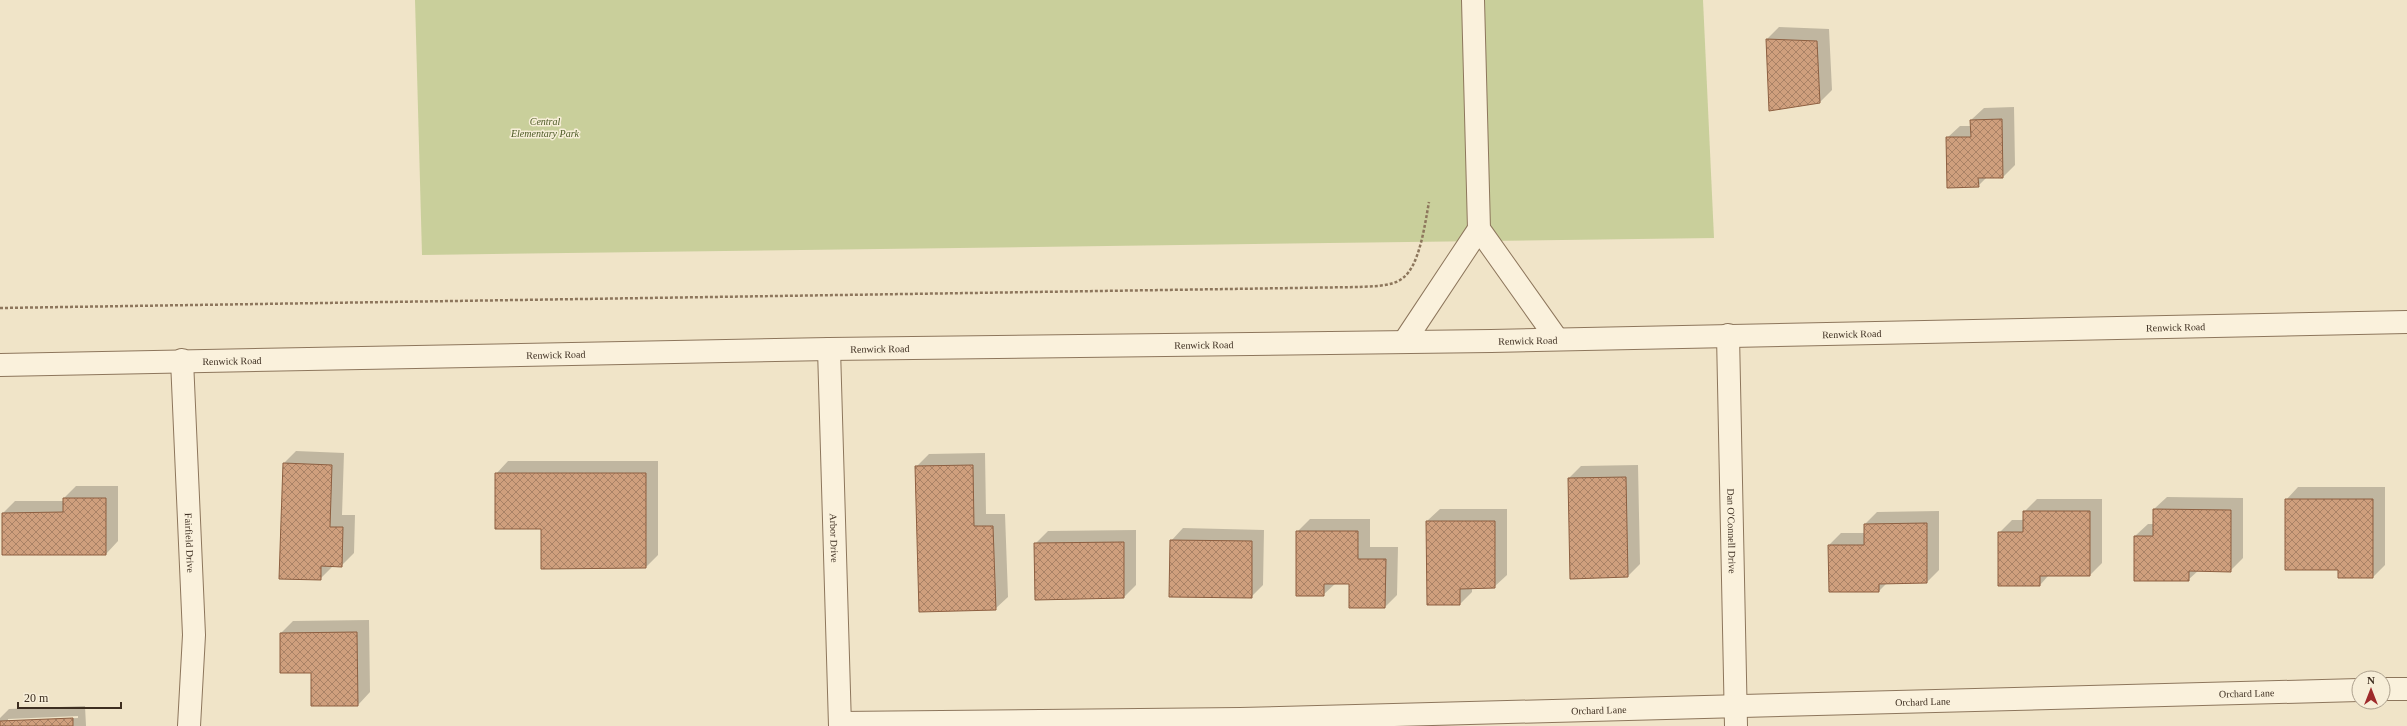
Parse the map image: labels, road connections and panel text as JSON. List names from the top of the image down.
{
  "streets": {
    "street": [
      "Renwick Road",
      "Dan O'Connell Drive",
      "Arbor Drive",
      "Fairfield Drive",
      "Orchard Lane"
    ]
  },
  "crossings": [
    ["Renwick Road", "Dan O'Connell Drive"],
    ["Renwick Road", "Arbor Drive"],
    ["Renwick Road", "Fairfield Drive"],
    ["Dan O'Connell Drive", "Orchard Lane"],
    ["Arbor Drive", "Orchard Lane"]
  ],
  "parks": ["Central Elementary Park"],
  "scale_bar": "20 m",
  "north": "top"
}
